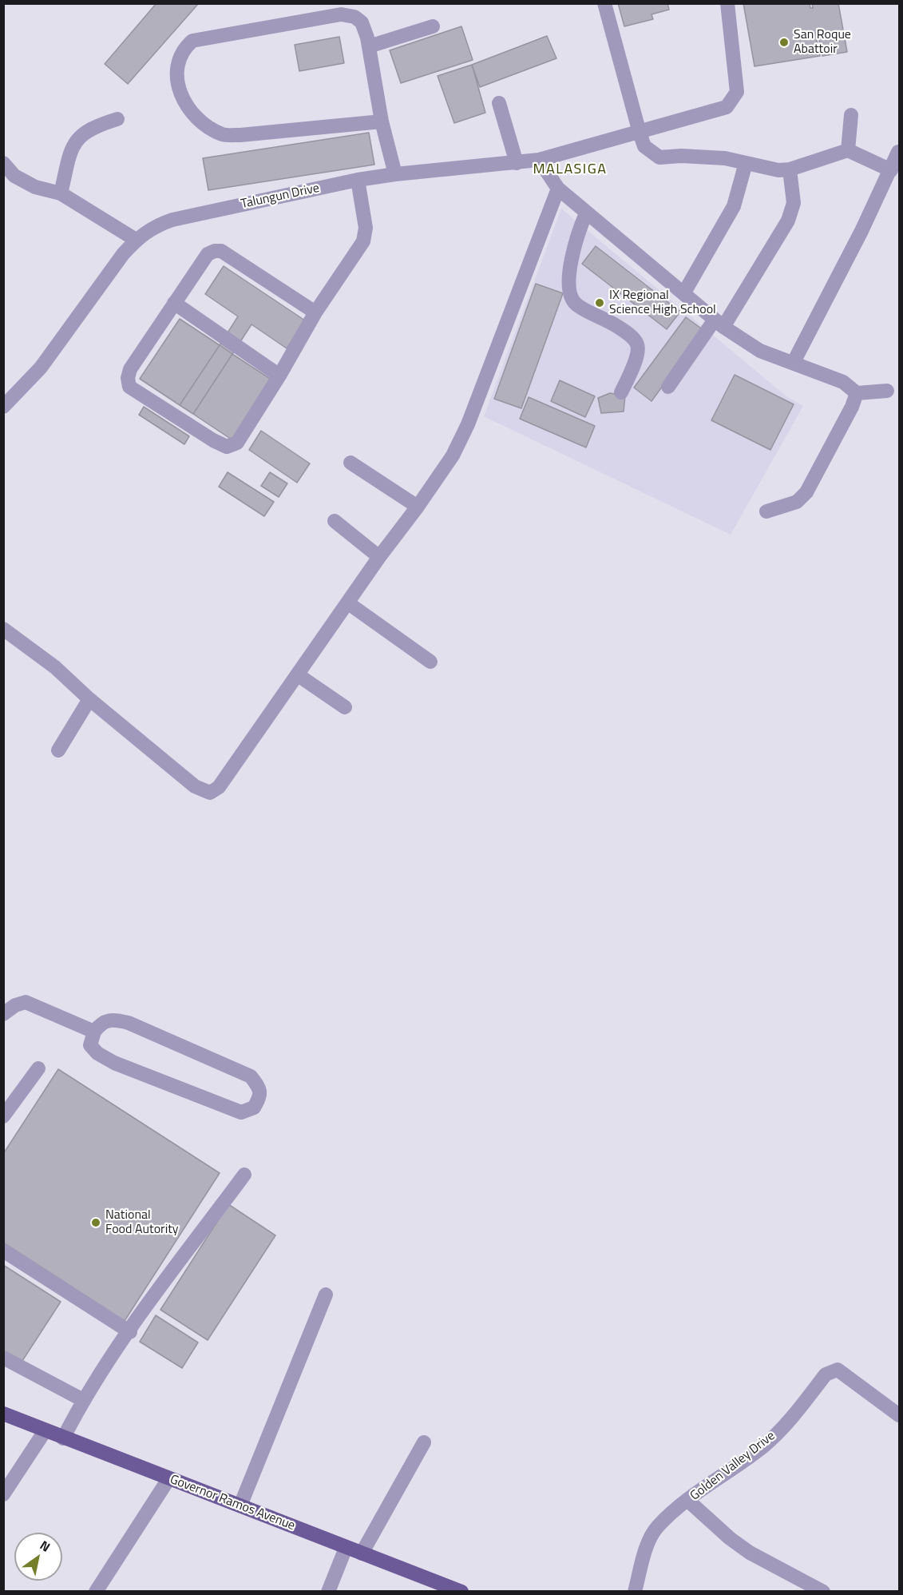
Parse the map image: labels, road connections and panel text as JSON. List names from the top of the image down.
{
  "streets": {
    "main road": ["Governor Ramos Avenue"],
    "street": ["Talungun Drive", "Golden Valley Drive"]
  },
  "districts": ["MALASIGA"],
  "places": ["San Roque Abattoir", "IX Regional Science High School", "National Food Autority"],
  "north": "top right"
}
